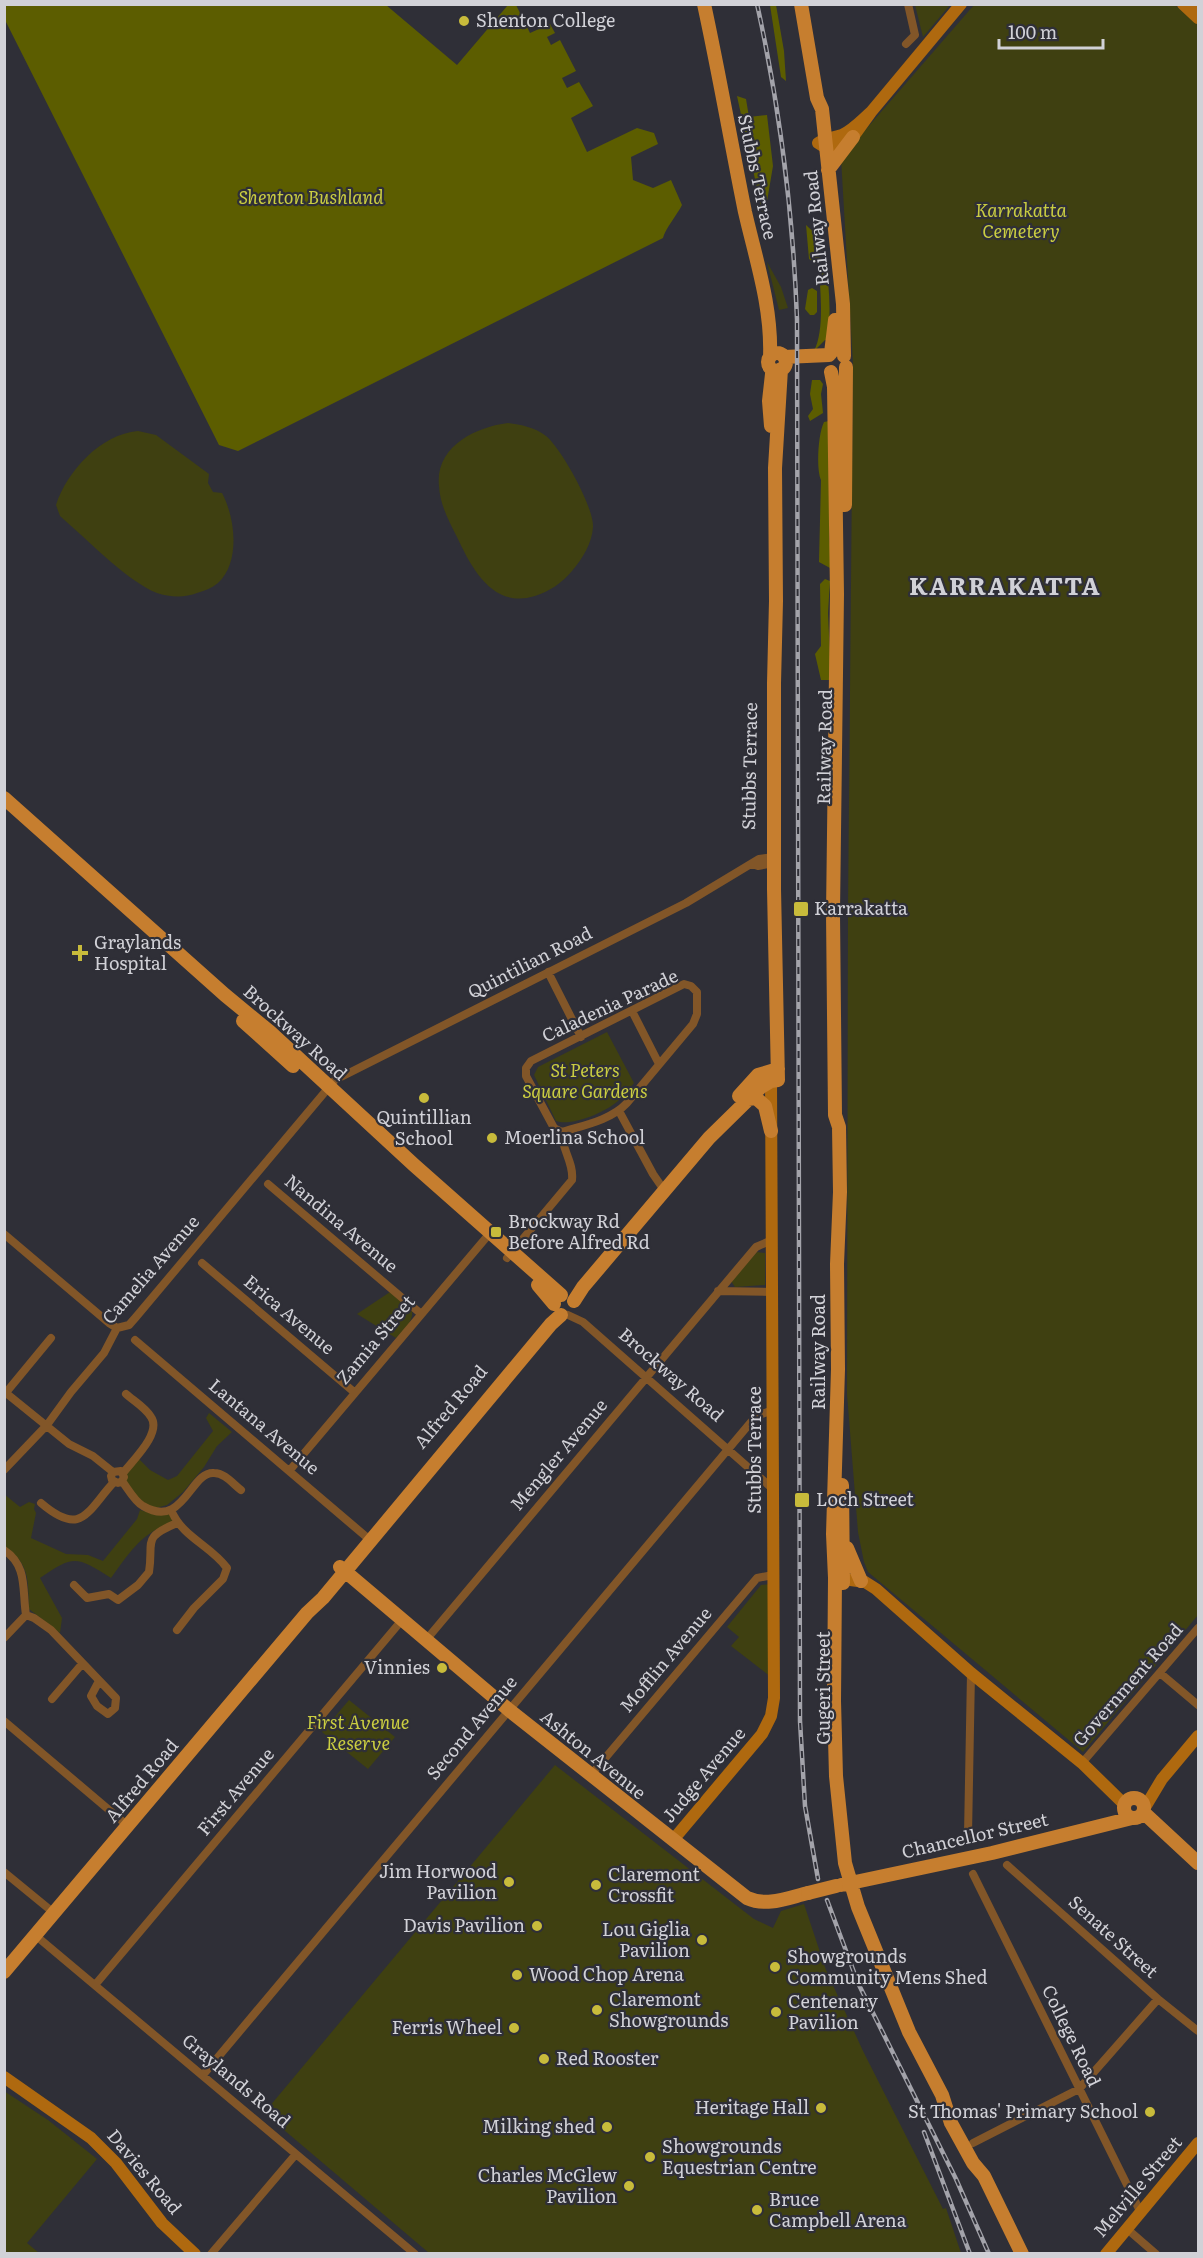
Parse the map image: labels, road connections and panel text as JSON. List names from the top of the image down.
{
  "streets": {
    "main road": [
      "Stubbs Terrace",
      "Railway Road",
      "Brockway Road",
      "Alfred Road",
      "Gugeri Street",
      "Ashton Avenue",
      "Chancellor Street"
    ],
    "street": [
      "Quintilian Road",
      "Caladenia Parade",
      "Nandina Avenue",
      "Camelia Avenue",
      "Erica Avenue",
      "Zamia Street",
      "Lantana Avenue",
      "Mengler Avenue",
      "Mofflin Avenue",
      "Government Road",
      "Second Avenue",
      "Judge Avenue",
      "First Avenue",
      "Senate Street",
      "College Road",
      "Graylands Road",
      "Davies Road",
      "Melville Street"
    ]
  },
  "crossings": [
    ["Stubbs Terrace", "Quintilian Road"],
    ["Stubbs Terrace", "Brockway Road"],
    ["Stubbs Terrace", "Alfred Road"],
    ["Stubbs Terrace", "Mengler Avenue"],
    ["Stubbs Terrace", "Mofflin Avenue"],
    ["Stubbs Terrace", "Second Avenue"],
    ["Stubbs Terrace", "Judge Avenue"],
    ["Railway Road", "Gugeri Street"],
    ["Quintilian Road", "Brockway Road"],
    ["Quintilian Road", "Camelia Avenue"],
    ["Brockway Road", "Camelia Avenue"],
    ["Brockway Road", "Zamia Street"],
    ["Brockway Road", "Alfred Road"],
    ["Brockway Road", "Mengler Avenue"],
    ["Brockway Road", "Second Avenue"],
    ["Nandina Avenue", "Zamia Street"],
    ["Erica Avenue", "Zamia Street"],
    ["Zamia Street", "Lantana Avenue"],
    ["Alfred Road", "Lantana Avenue"],
    ["Alfred Road", "Ashton Avenue"],
    ["Alfred Road", "Graylands Road"],
    ["Mengler Avenue", "Ashton Avenue"],
    ["Mofflin Avenue", "Ashton Avenue"],
    ["Gugeri Street", "Ashton Avenue"],
    ["Gugeri Street", "Chancellor Street"],
    ["Second Avenue", "Ashton Avenue"],
    ["Second Avenue", "Graylands Road"],
    ["Ashton Avenue", "Judge Avenue"],
    ["Ashton Avenue", "First Avenue"],
    ["Ashton Avenue", "Chancellor Street"],
    ["First Avenue", "Graylands Road"],
    ["College Road", "Melville Street"]
  ],
  "districts": ["KARRAKATTA"],
  "parks": [
    "Shenton Bushland",
    "Karrakatta Cemetery",
    "St Peters Square Gardens",
    "First Avenue Reserve"
  ],
  "places": {
    "other": [
      "Shenton College",
      "Quintillian School",
      "Moerlina School",
      "Vinnies",
      "Jim Horwood Pavilion",
      "Claremont Crossfit",
      "Davis Pavilion",
      "Lou Giglia Pavilion",
      "Showgrounds Community Mens Shed",
      "Wood Chop Arena",
      "Claremont Showgrounds",
      "Centenary Pavilion",
      "Ferris Wheel",
      "Red Rooster",
      "Heritage Hall",
      "St Thomas' Primary School",
      "Milking shed",
      "Showgrounds Equestrian Centre",
      "Charles McGlew Pavilion",
      "Bruce Campbell Arena"
    ],
    "transit": ["Karrakatta", "Brockway Rd Before Alfred Rd", "Loch Street"],
    "health": ["Graylands Hospital"]
  },
  "scale_bar": "100 m"
}
